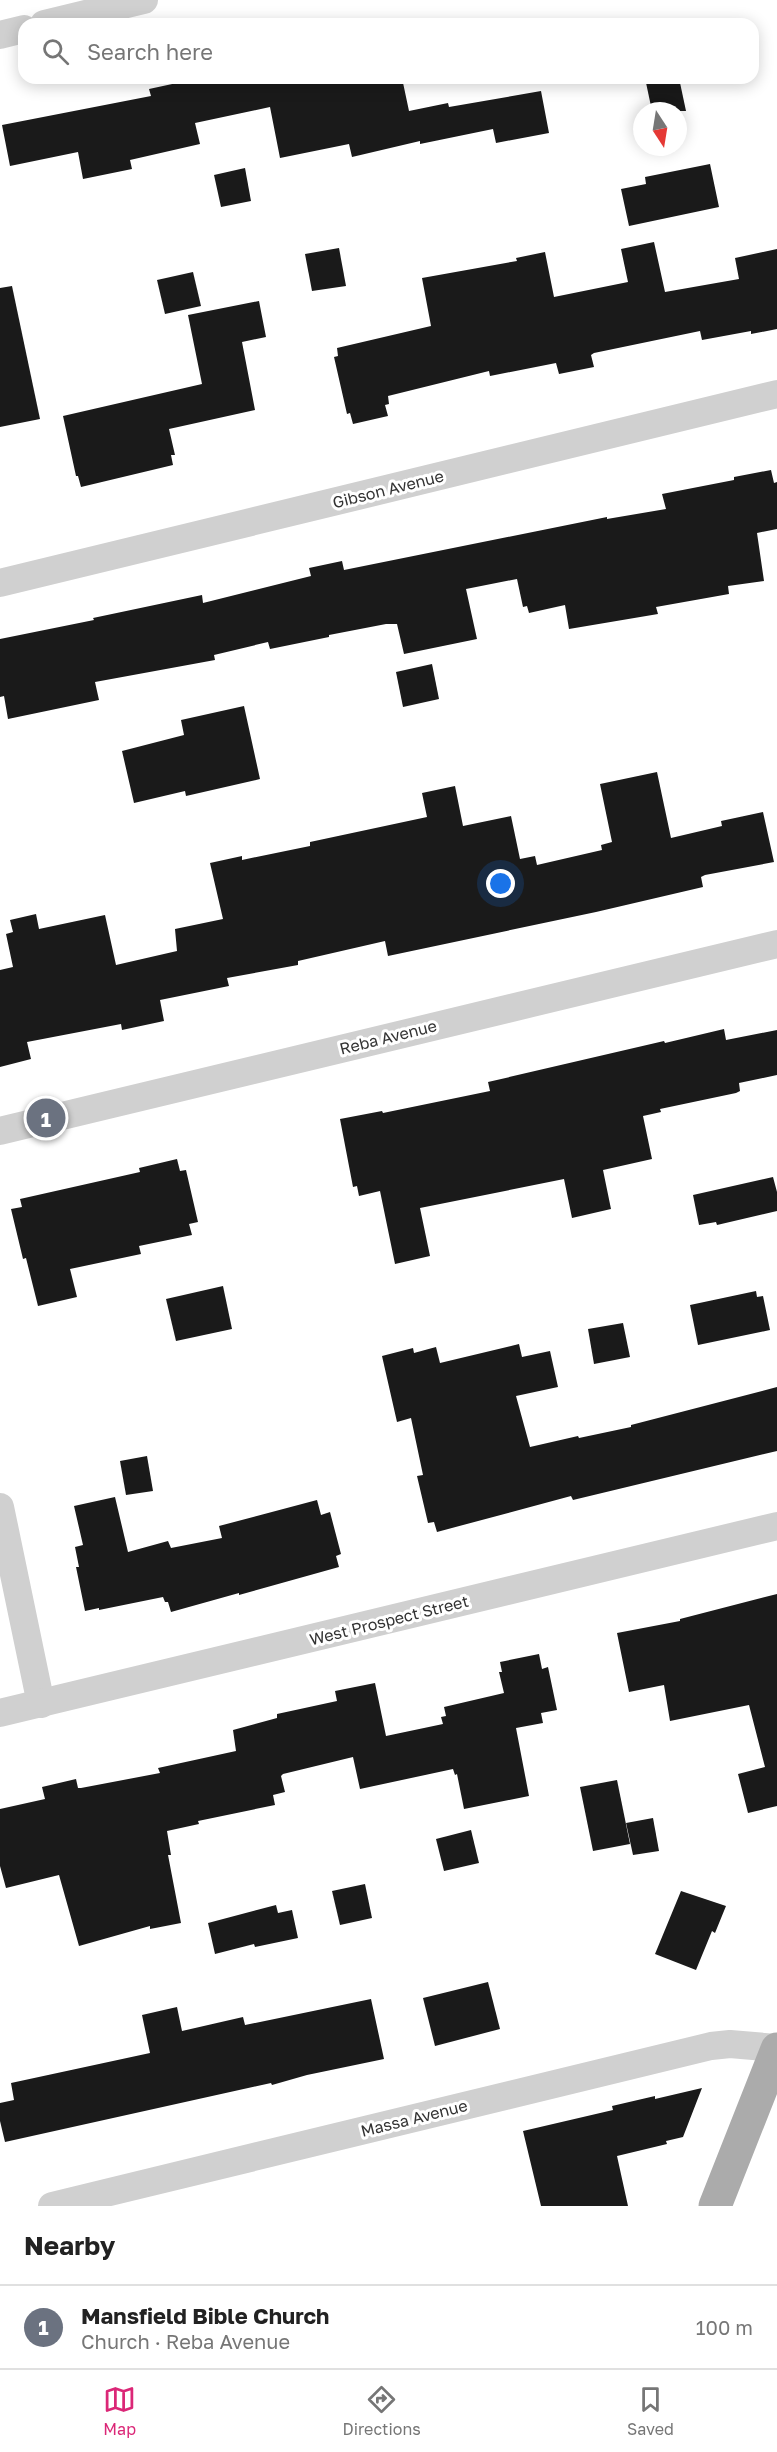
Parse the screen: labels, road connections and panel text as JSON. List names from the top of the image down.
{
  "streets": {
    "street": [
      "Gibson Avenue",
      "Reba Avenue",
      "West Prospect Street",
      "Massa Avenue"
    ]
  },
  "north": "bottom",
  "page": {
    "search": "Search here",
    "pins": "1",
    "heading": "Nearby",
    "list": [
      {
        "mark": "1",
        "name": "Mansfield Bible Church",
        "note": "Church · Reba Avenue",
        "value": "100 m"
      }
    ],
    "nav": ["Map", "Directions", "Saved"]
  }
}
